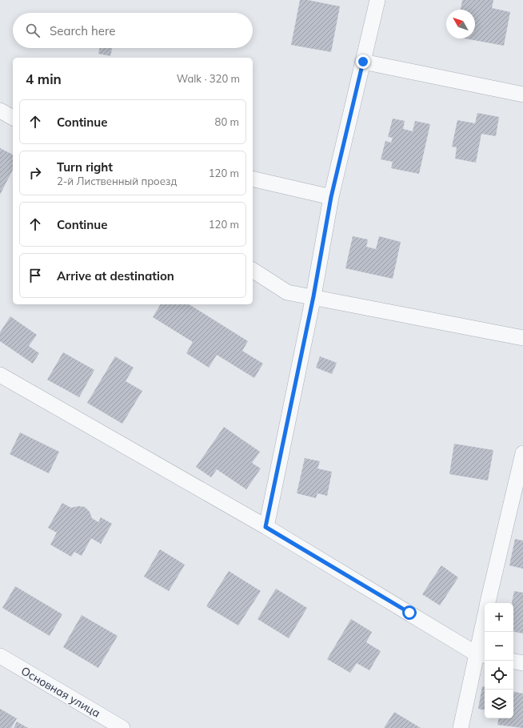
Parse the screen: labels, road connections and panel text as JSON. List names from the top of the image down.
{
  "streets": {
    "street": ["Основная улица"]
  },
  "north": "top left",
  "page": {
    "search": "Search here",
    "heading": ["4 min", "Walk · 320 m"],
    "list": [
      ["Continue", "80 m"],
      ["Turn right", "2-й Лиственный проезд", "120 m"],
      ["Continue", "120 m"],
      "Arrive at destination"
    ],
    "map_buttons": ["+", "−"]
  }
}
